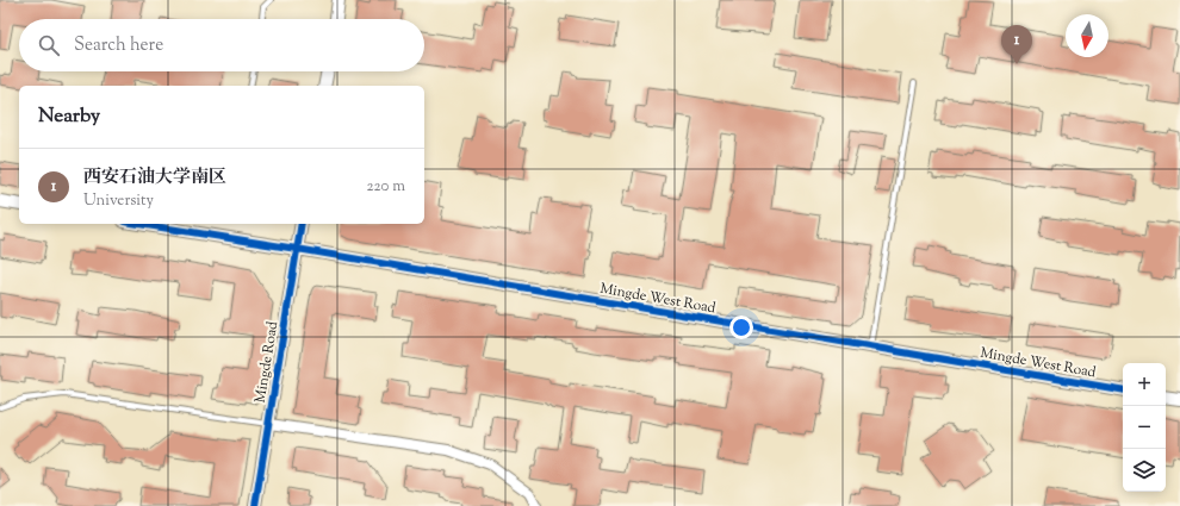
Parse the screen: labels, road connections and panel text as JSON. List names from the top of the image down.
{
  "streets": {
    "street": ["Mingde West Road", "Mingde Road"]
  },
  "crossings": [
    ["Mingde West Road", "Mingde Road"]
  ],
  "north": "bottom",
  "page": {
    "search": "Search here",
    "pins": "1",
    "heading": "Nearby",
    "list": [
      {
        "mark": "1",
        "name": "西安石油大学南区",
        "note": "University",
        "value": "220 m"
      }
    ],
    "map_buttons": ["+", "−"]
  }
}
